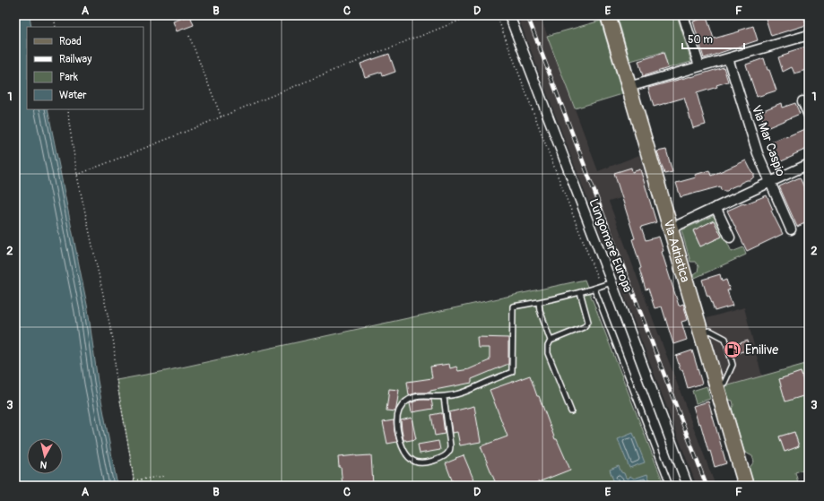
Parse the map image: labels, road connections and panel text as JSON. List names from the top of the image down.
{
  "streets": {
    "main road": ["Via Adriatica"],
    "street": ["Via Mar Caspio", "Lungomare Europa"]
  },
  "places": {
    "fuel station": ["Enilive"]
  },
  "legend": [
    "Road",
    "Railway",
    "Park",
    "Water"
  ],
  "scale_bar": "50 m",
  "north": "bottom",
  "grid": {
    "columns": [
      "A",
      "B",
      "C",
      "D",
      "E",
      "F"
    ],
    "rows": ["1", "2", "3"]
  }
}
